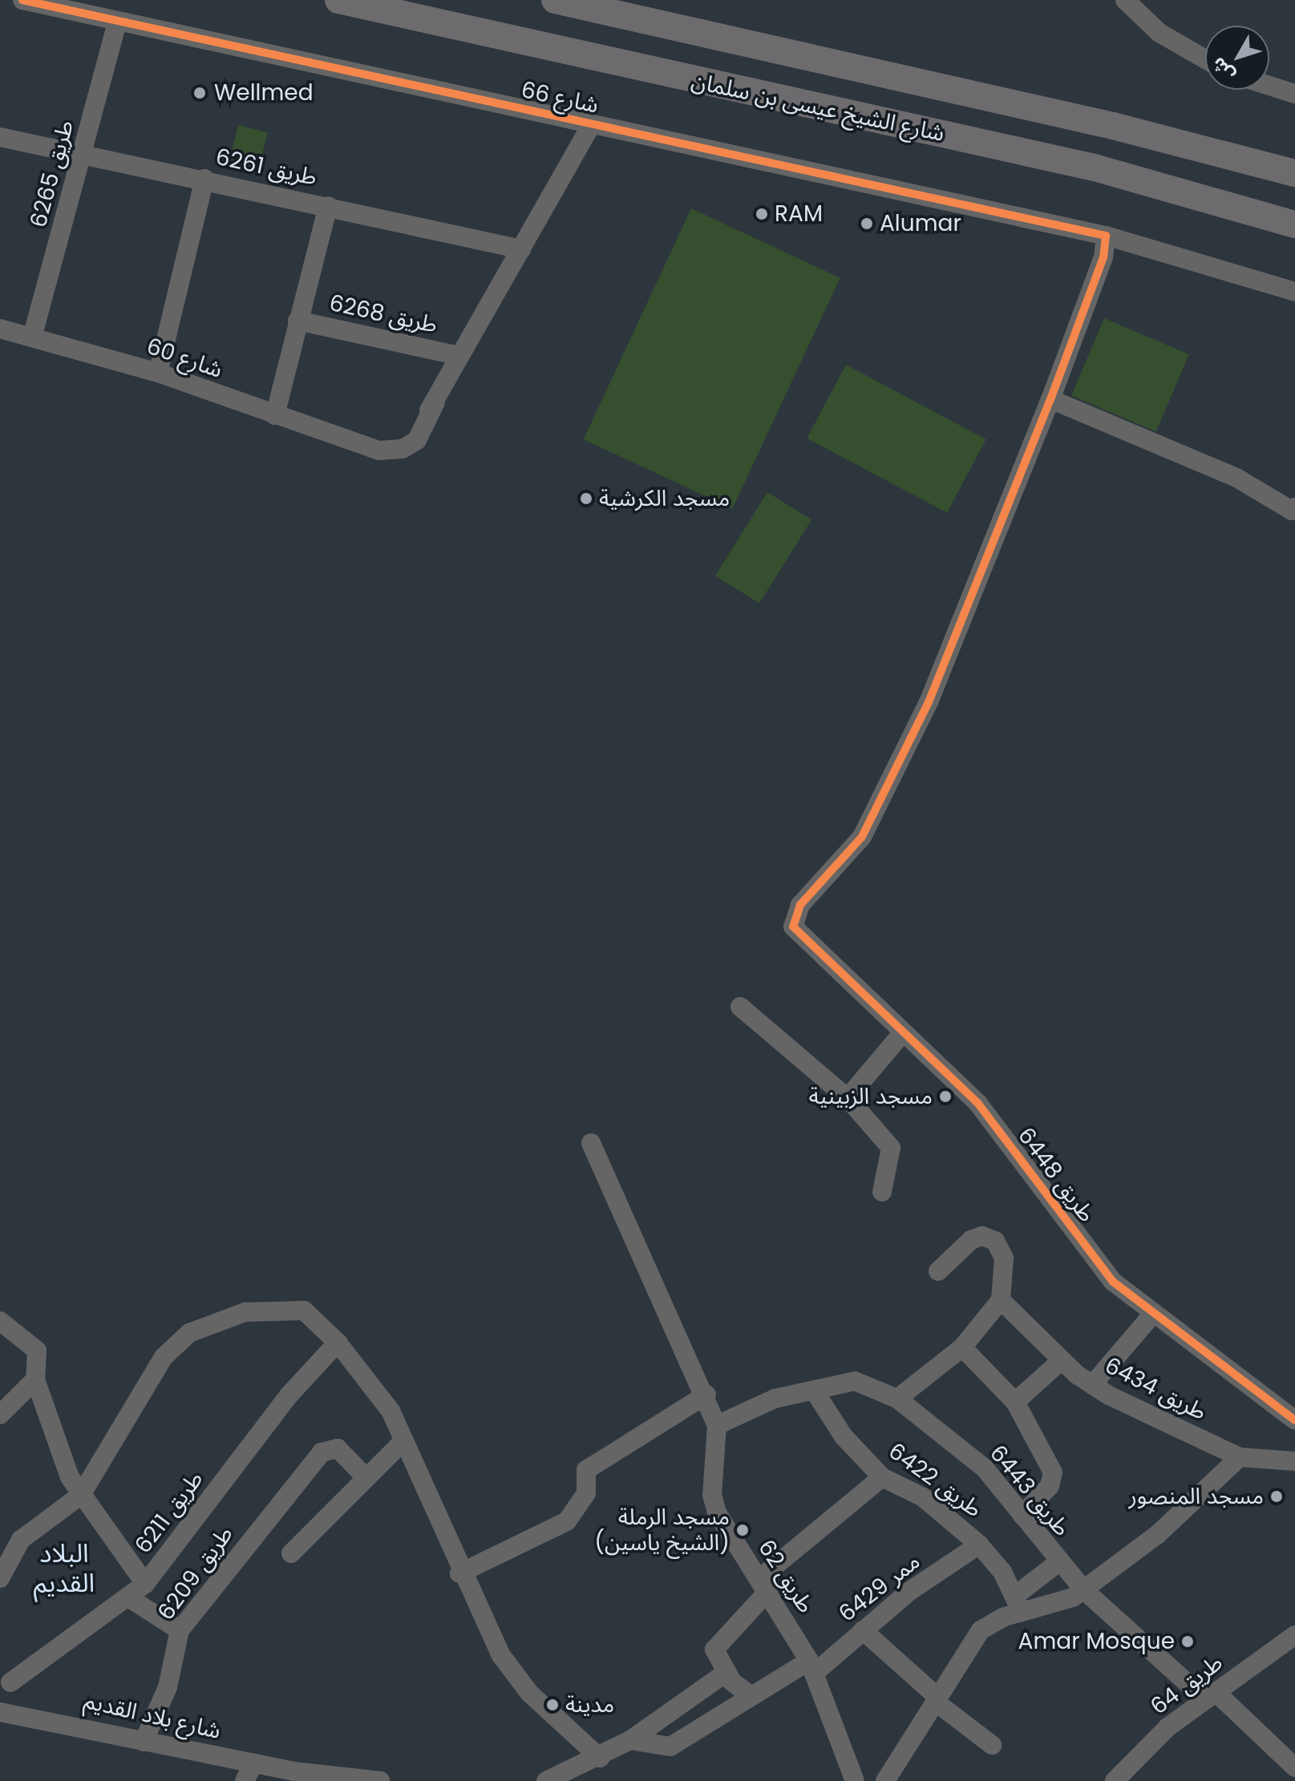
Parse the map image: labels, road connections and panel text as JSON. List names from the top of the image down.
{
  "streets": {
    "highway": ["شارع الشيخ عيسى بن سلمان"],
    "street": [
      "شارع 66",
      "طريق 6261",
      "طريق 6265",
      "طريق 6268",
      "شارع 60",
      "طريق 6448",
      "طريق 6434",
      "طريق 6422",
      "طريق 6443",
      "طريق 6211",
      "طريق 6209",
      "طريق 62",
      "ممر 6429",
      "طريق 64",
      "شارع بلاد القديم"
    ]
  },
  "crossings": [
    ["شارع 66", "طريق 6265"],
    ["شارع 66", "شارع 60"],
    ["طريق 6261", "طريق 6265"],
    ["طريق 6261", "طريق 6268"],
    ["طريق 6261", "شارع 60"],
    ["طريق 6265", "شارع 60"],
    ["طريق 6268", "شارع 60"],
    ["طريق 6422", "طريق 6443"],
    ["طريق 6422", "ممر 6429"],
    ["طريق 6443", "طريق 62"],
    ["طريق 6443", "طريق 64"],
    ["طريق 6209", "شارع بلاد القديم"],
    ["طريق 62", "ممر 6429"]
  ],
  "districts": ["البلاد القديم"],
  "places": [
    "Wellmed",
    "RAM",
    "Alumar",
    "مسجد الكرشية",
    "مسجد الزبينية",
    "مسجد المنصور",
    "مسجد الرملة (الشيخ ياسين)",
    "Amar Mosque",
    "مدينة"
  ],
  "north": "bottom left"
}
